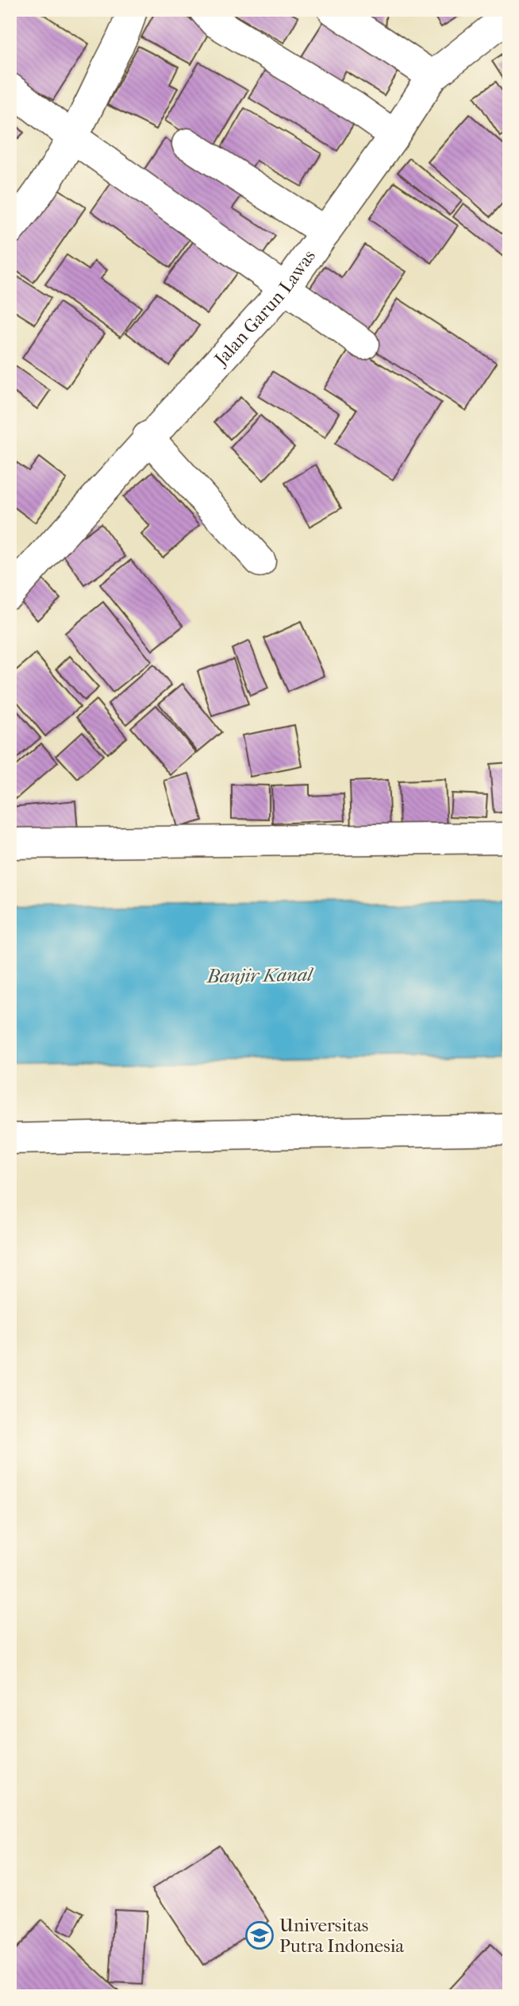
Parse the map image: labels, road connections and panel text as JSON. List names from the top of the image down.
{
  "streets": {
    "street": ["Jalan Garun Lawas"]
  },
  "water": ["Banjir Kanal"],
  "places": {
    "school or university": ["Universitas Putra Indonesia"]
  }
}
